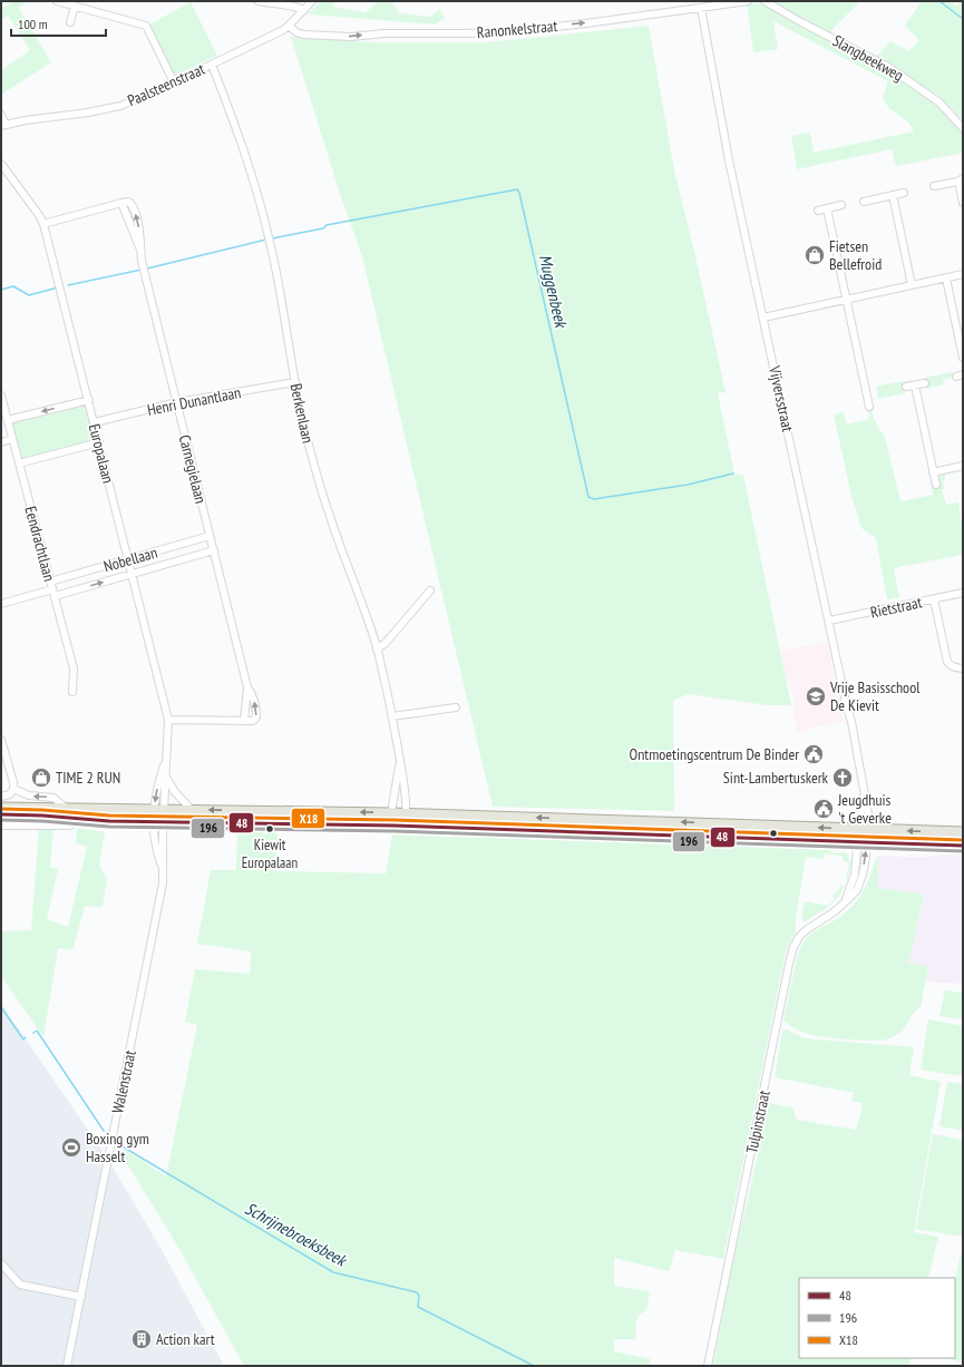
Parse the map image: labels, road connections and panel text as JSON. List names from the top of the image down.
{
  "streets": {
    "street": [
      "Ranonkelstraat",
      "Slangbeekweg",
      "Paalsteenstraat",
      "Vijversstraat",
      "Henri Dunantlaan",
      "Berkenlaan",
      "Europalaan",
      "Carnegielaan",
      "Eendrachtlaan",
      "Nobellaan",
      "Rietstraat",
      "Walenstraat",
      "Tulpinstraat"
    ]
  },
  "crossings": [
    ["Ranonkelstraat", "Paalsteenstraat"],
    ["Ranonkelstraat", "Vijversstraat"],
    ["Paalsteenstraat", "Berkenlaan"],
    ["Vijversstraat", "Rietstraat"],
    ["Vijversstraat", "Tulpinstraat"],
    ["Henri Dunantlaan", "Berkenlaan"],
    ["Henri Dunantlaan", "Europalaan"],
    ["Henri Dunantlaan", "Carnegielaan"],
    ["Europalaan", "Carnegielaan"],
    ["Europalaan", "Nobellaan"],
    ["Europalaan", "Walenstraat"],
    ["Carnegielaan", "Nobellaan"],
    ["Eendrachtlaan", "Nobellaan"]
  ],
  "one_way": ["Ranonkelstraat"],
  "water": ["Muggenbeek", "Schrijnebroeksbeek"],
  "places": {
    "shop": ["Fietsen Bellefroid", "TIME 2 RUN"],
    "school or university": ["Vrije Basisschool De Kievit"],
    "public building": ["Ontmoetingscentrum De Binder", "Jeugdhuis 't Geverke"],
    "church": ["Sint-Lambertuskerk"],
    "other": ["Kiewit Europalaan"],
    "sports": ["Boxing gym Hasselt"],
    "building": ["Action kart"]
  },
  "lines": ["transit line X18", "transit line 48", "transit line 196"],
  "legend": ["48", "196", "X18"],
  "scale_bar": "100 m"
}
